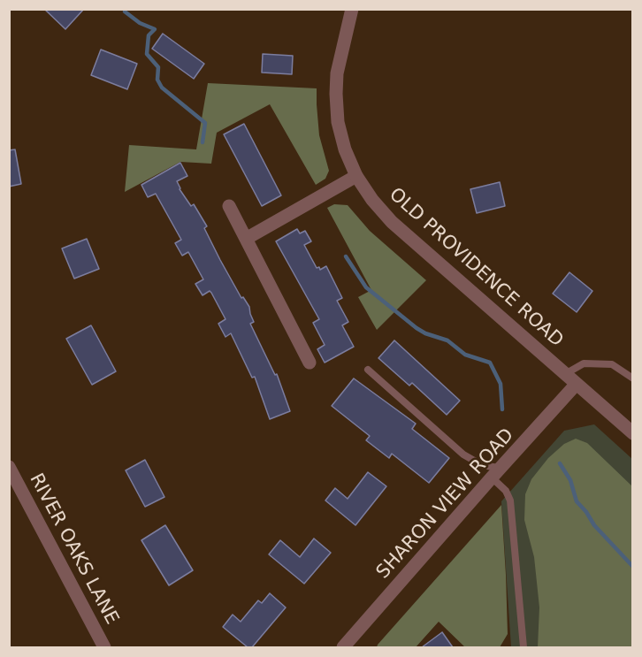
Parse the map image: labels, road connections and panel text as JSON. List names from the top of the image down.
{
  "streets": {
    "street": ["OLD PROVIDENCE ROAD", "SHARON VIEW ROAD", "RIVER OAKS LANE"]
  },
  "crossings": [
    ["OLD PROVIDENCE ROAD", "SHARON VIEW ROAD"]
  ]
}
